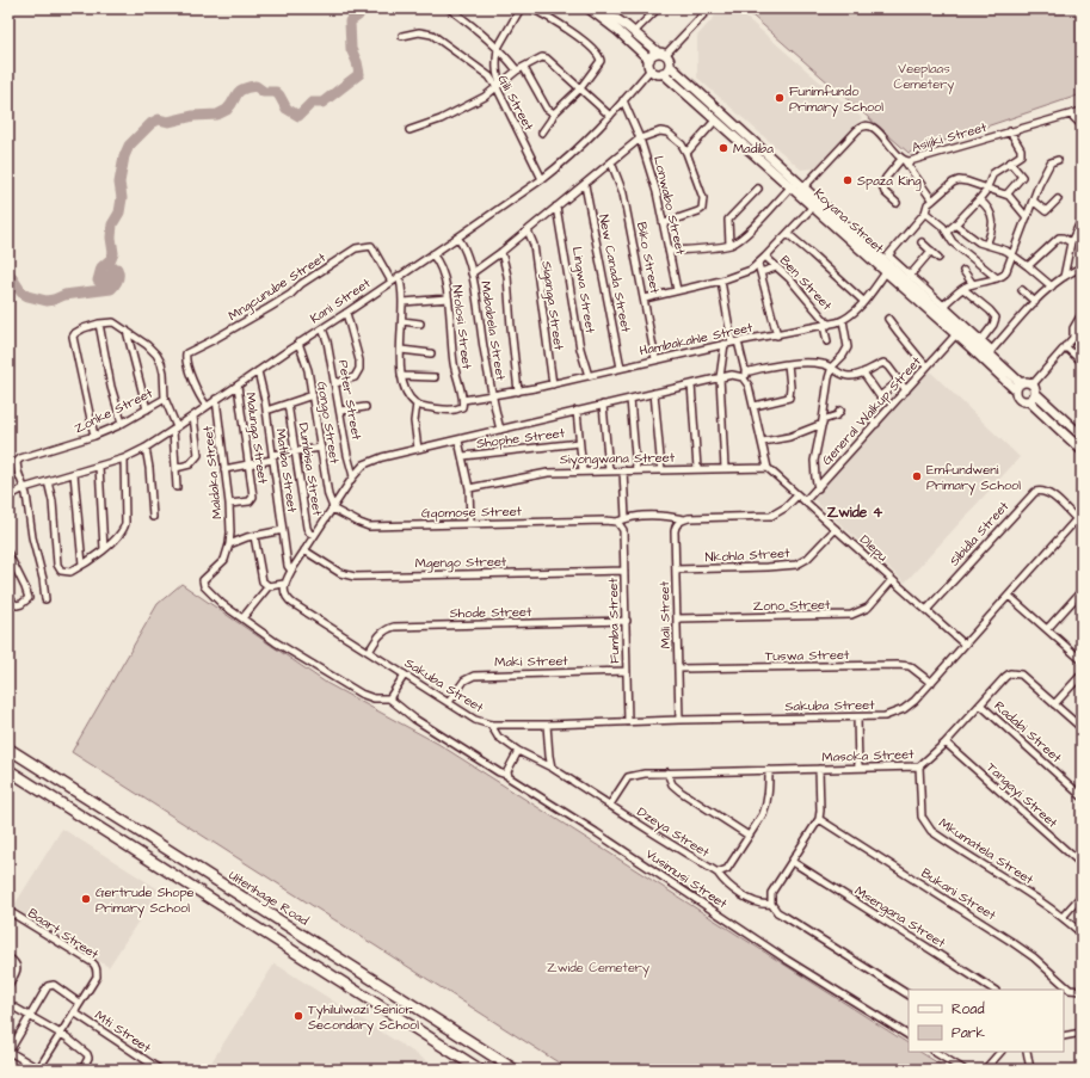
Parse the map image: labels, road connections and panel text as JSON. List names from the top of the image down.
{
  "streets": {
    "main road": ["Koyana Street", "Uitenhage Road"],
    "street": [
      "Gili Street",
      "Asijiki Street",
      "Lonwabo Street",
      "Biko Street",
      "New Canada Street",
      "Ben Street",
      "Mngcunube Street",
      "Lingwa Street",
      "Kani Street",
      "Siganga Street",
      "Ntolosi Street",
      "Mababela Street",
      "Hambakahle Street",
      "Peter Street",
      "Zonke Street",
      "General Walkup Street",
      "Gongo Street",
      "Malunga Street",
      "Shophe Street",
      "Siyongwana Street",
      "Dumbisa Street",
      "Matiba Street",
      "Maldaka Street",
      "Gqomose Street",
      "Sibidla Street",
      "Dlepu",
      "Nkohla Street",
      "Mgengo Street",
      "Zono Street",
      "Shode Street",
      "Mali Street",
      "Fumba Street",
      "Tuswa Street",
      "Maki Street",
      "Sakuba Street",
      "Radabi Street",
      "Masoka Street",
      "Tangayi Street",
      "Dzeya Street",
      "Mkumatela Street",
      "Vusimusi Street",
      "Bukani Street",
      "Msengana Street",
      "Baart Street",
      "Mti Street"
    ]
  },
  "crossings": [
    ["Gili Street", "Kani Street"],
    ["Asijiki Street", "Koyana Street"],
    ["Lonwabo Street", "Kani Street"],
    ["Koyana Street", "Kani Street"],
    ["Koyana Street", "Hambakahle Street"],
    ["Koyana Street", "General Walkup Street"],
    ["Biko Street", "Hambakahle Street"],
    ["New Canada Street", "Hambakahle Street"],
    ["Ben Street", "Hambakahle Street"],
    ["Mngcunube Street", "Kani Street"],
    ["Lingwa Street", "Hambakahle Street"],
    ["Kani Street", "Ntolosi Street"],
    ["Kani Street", "Mababela Street"],
    ["Kani Street", "Peter Street"],
    ["Kani Street", "Zonke Street"],
    ["Kani Street", "Gongo Street"],
    ["Kani Street", "Malunga Street"],
    ["Kani Street", "Matiba Street"],
    ["Kani Street", "Maldaka Street"],
    ["Siganga Street", "Hambakahle Street"],
    ["Ntolosi Street", "Hambakahle Street"],
    ["Mababela Street", "Hambakahle Street"],
    ["General Walkup Street", "Dlepu"],
    ["Gongo Street", "Gqomose Street"],
    ["Malunga Street", "Maldaka Street"],
    ["Siyongwana Street", "Dlepu"],
    ["Gqomose Street", "Fumba Street"],
    ["Sibidla Street", "Dlepu"],
    ["Sibidla Street", "Sakuba Street"],
    ["Dlepu", "Nkohla Street"],
    ["Dlepu", "Zono Street"],
    ["Dlepu", "Sakuba Street"],
    ["Nkohla Street", "Mali Street"],
    ["Mgengo Street", "Fumba Street"],
    ["Zono Street", "Mali Street"],
    ["Shode Street", "Fumba Street"],
    ["Shode Street", "Sakuba Street"],
    ["Mali Street", "Tuswa Street"],
    ["Mali Street", "Sakuba Street"],
    ["Fumba Street", "Maki Street"],
    ["Fumba Street", "Sakuba Street"],
    ["Tuswa Street", "Sakuba Street"],
    ["Maki Street", "Sakuba Street"],
    ["Radabi Street", "Masoka Street"],
    ["Masoka Street", "Tangayi Street"],
    ["Masoka Street", "Dzeya Street"],
    ["Masoka Street", "Mkumatela Street"],
    ["Baart Street", "Mti Street"]
  ],
  "districts": ["Zwide 4"],
  "parks": ["Veeplaas Cemetery", "Zwide Cemetery"],
  "places": [
    "Funimfundo Primary School",
    "Madiba",
    "Spaza King",
    "Emfundweni Primary School",
    "Gertrude Shope Primary School",
    "Tyhilulwazi Senior Secondary School"
  ],
  "legend": ["Road", "Park"]
}
